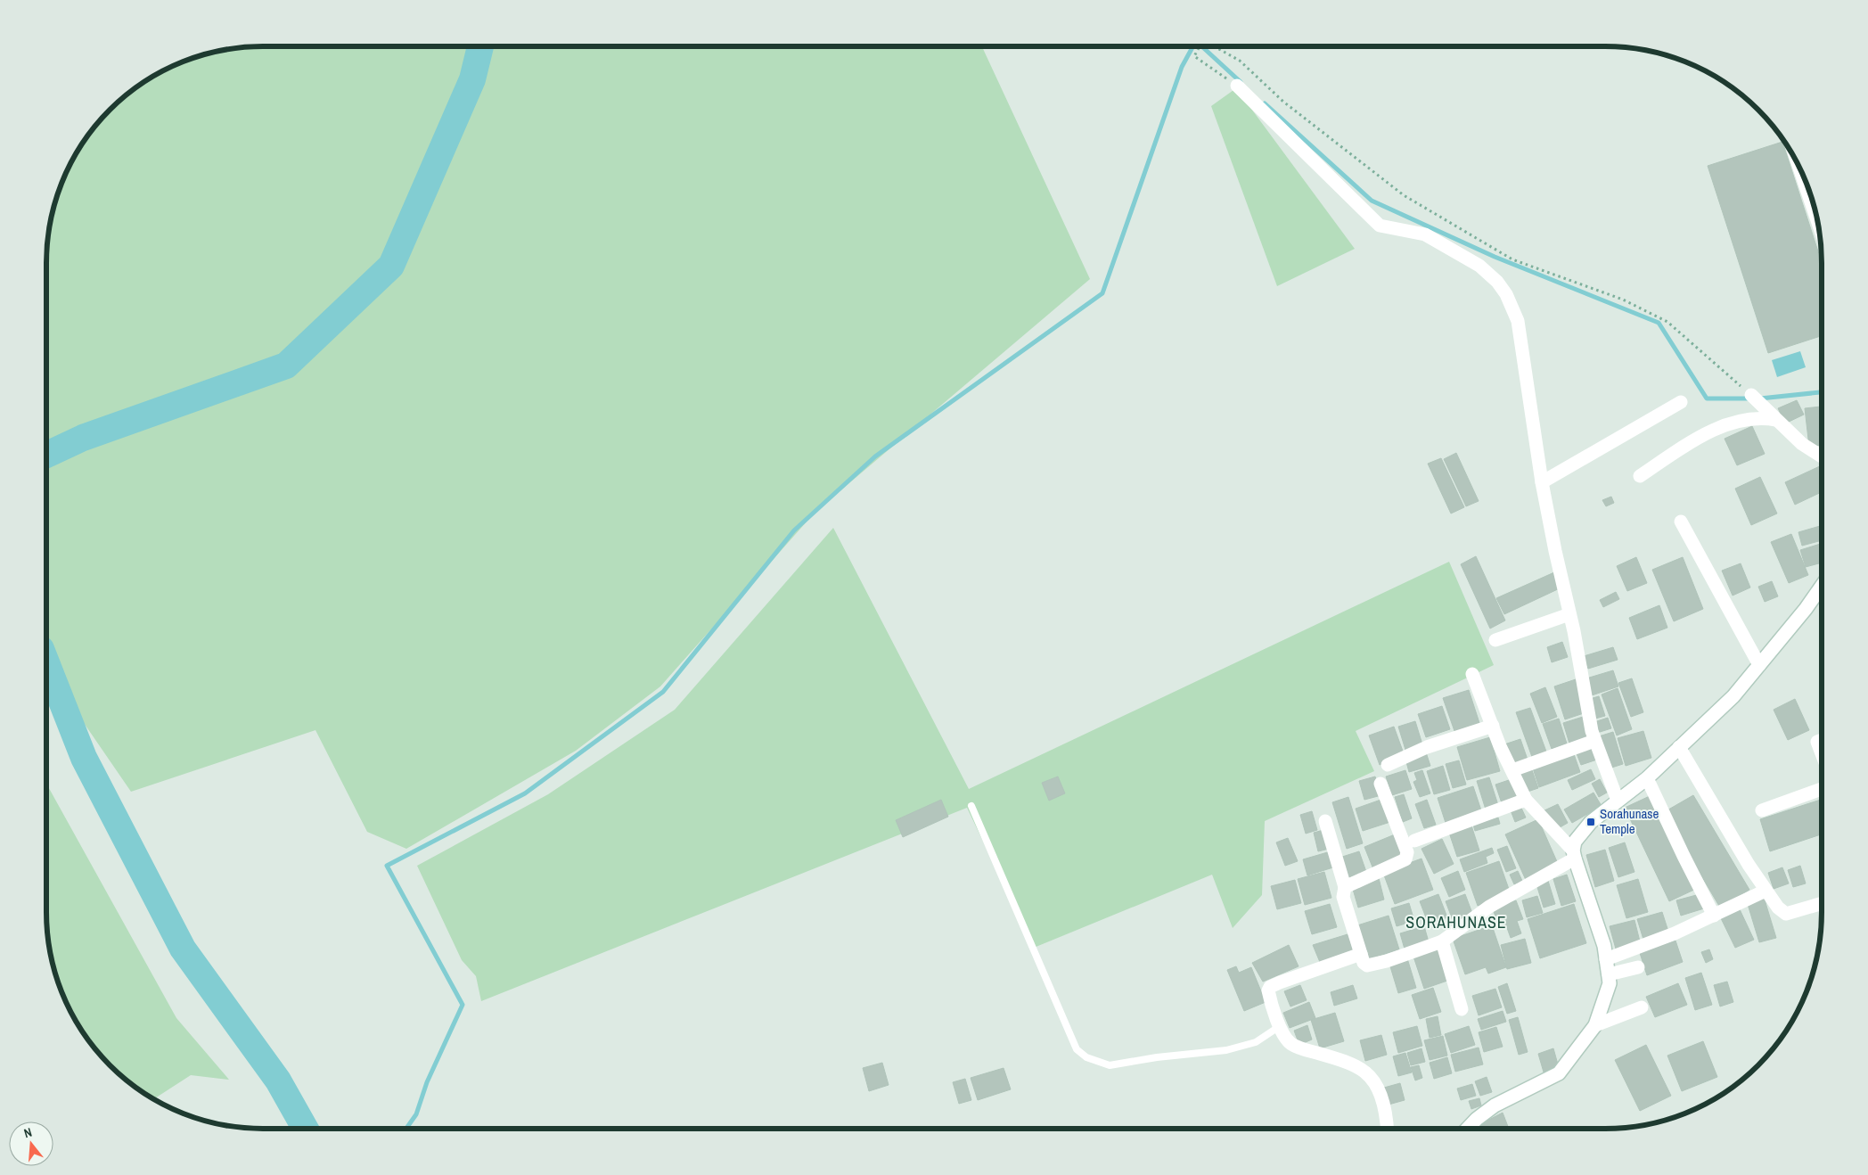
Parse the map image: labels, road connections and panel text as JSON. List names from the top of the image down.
{
  "districts": ["SORAHUNASE"],
  "places": {
    "transit": ["Sorahunase Temple"]
  },
  "north": "top"
}
